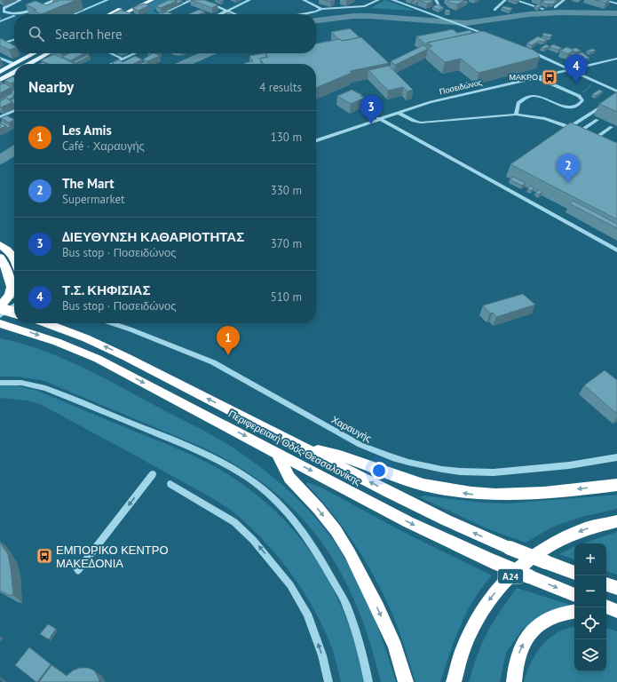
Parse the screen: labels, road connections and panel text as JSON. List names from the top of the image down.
{
  "streets": {
    "highway": ["Περιφερειακή Οδός Θεσσαλονίκης", "Α24"],
    "street": ["Ποσειδώνος", "Χαραυγής"]
  },
  "places": {
    "bus stop": ["ΜΑΚΡΟ", "ΕΜΠΟΡΙΚΟ ΚΕΝΤΡΟ ΜΑΚΕΔΟΝΙΑ"]
  },
  "page": {
    "search": "Search here",
    "pins": [
      "4",
      "3",
      "2",
      "1"
    ],
    "heading": ["Nearby", "4 results"],
    "list": [
      {
        "mark": "1",
        "name": "Les Amis",
        "note": "Café · Χαραυγής",
        "value": "130 m"
      },
      {
        "mark": "2",
        "name": "The Mart",
        "note": "Supermarket",
        "value": "330 m"
      },
      {
        "mark": "3",
        "name": "ΔΙΕΥΘΥΝΣΗ ΚΑΘΑΡΙΟΤΗΤΑΣ",
        "note": "Bus stop · Ποσειδώνος",
        "value": "370 m"
      },
      {
        "mark": "4",
        "name": "Τ.Σ. ΚΗΦΙΣΙΑΣ",
        "note": "Bus stop · Ποσειδώνος",
        "value": "510 m"
      }
    ],
    "map_buttons": ["+", "−"]
  }
}
